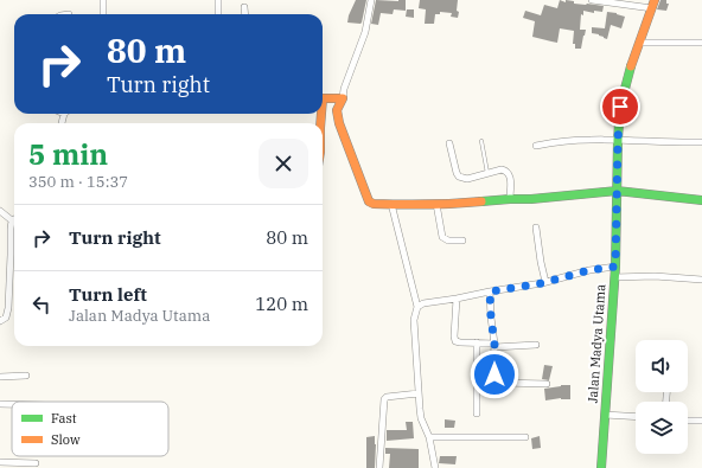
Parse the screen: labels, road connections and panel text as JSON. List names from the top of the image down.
{
  "streets": {
    "street": ["Jalan Madya Utama"]
  },
  "legend": ["Fast", "Slow"],
  "page": {
    "turn": ["80 m", "Turn right"],
    "heading": ["5 min", "350 m · 15:37"],
    "list": [
      {
        "name": "Turn right",
        "value": "80 m"
      },
      {
        "name": "Turn left",
        "note": "Jalan Madya Utama",
        "value": "120 m"
      }
    ]
  }
}
